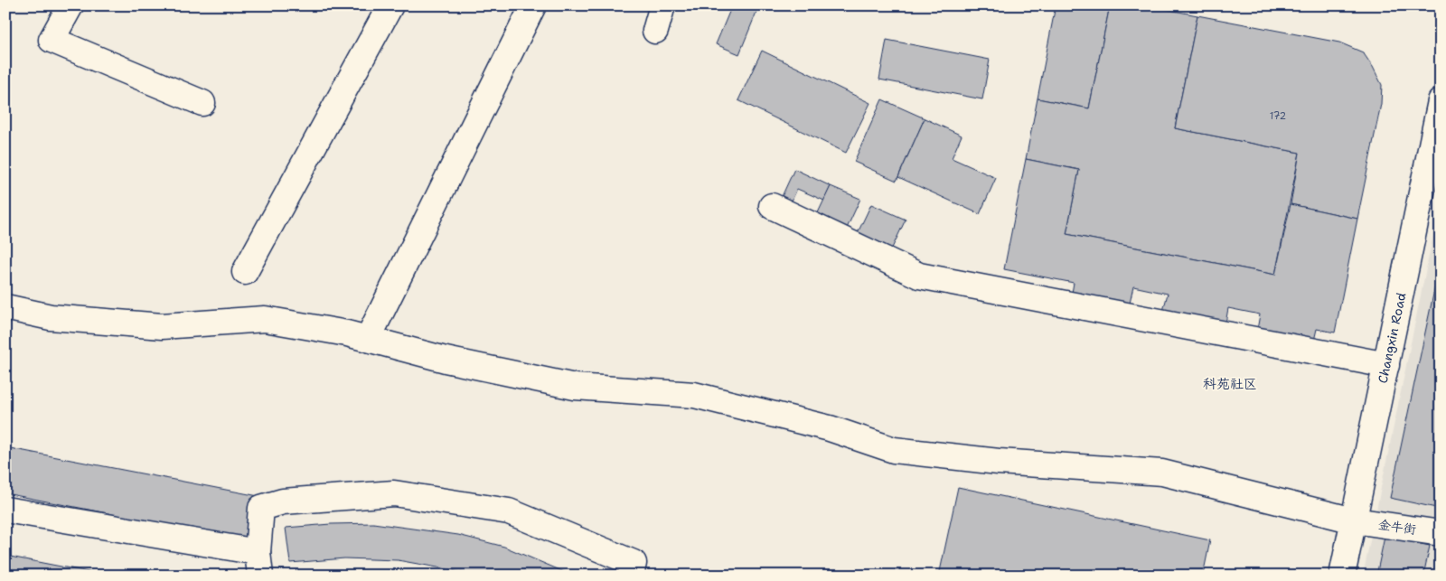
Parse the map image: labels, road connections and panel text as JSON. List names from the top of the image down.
{
  "streets": {
    "street": ["Changxin Road", "金牛街"]
  },
  "crossings": [
    ["Changxin Road", "金牛街"]
  ],
  "districts": ["科苑社区"],
  "house_numbers": ["172"]
}
